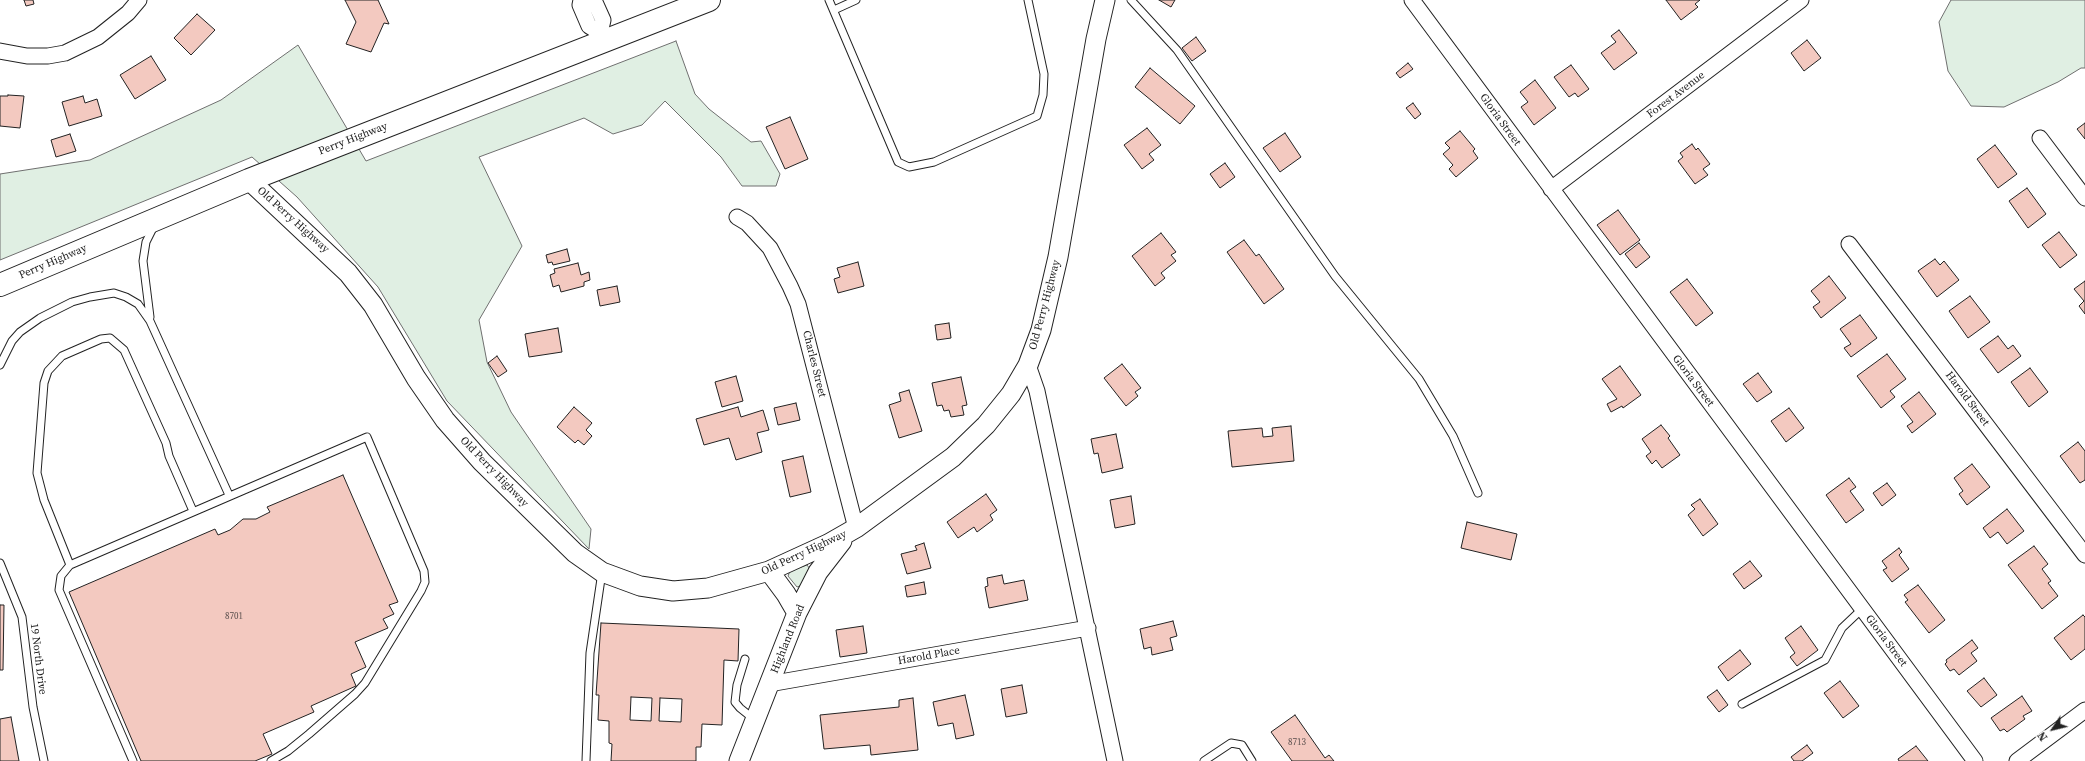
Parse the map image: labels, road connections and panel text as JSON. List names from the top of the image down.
{
  "streets": {
    "main road": ["Perry Highway"],
    "street": [
      "Forest Avenue",
      "Gloria Street",
      "Old Perry Highway",
      "Charles Street",
      "Harold Street",
      "Highland Road",
      "Harold Place"
    ],
    "lane": ["19 North Drive"]
  },
  "crossings": [
    ["Forest Avenue", "Gloria Street"],
    ["Perry Highway", "Old Perry Highway"],
    ["Old Perry Highway", "Charles Street"],
    ["Old Perry Highway", "Highland Road"],
    ["Charles Street", "Highland Road"],
    ["Highland Road", "Harold Place"]
  ],
  "house_numbers": ["8701", "8713"],
  "north": "bottom left"
}
